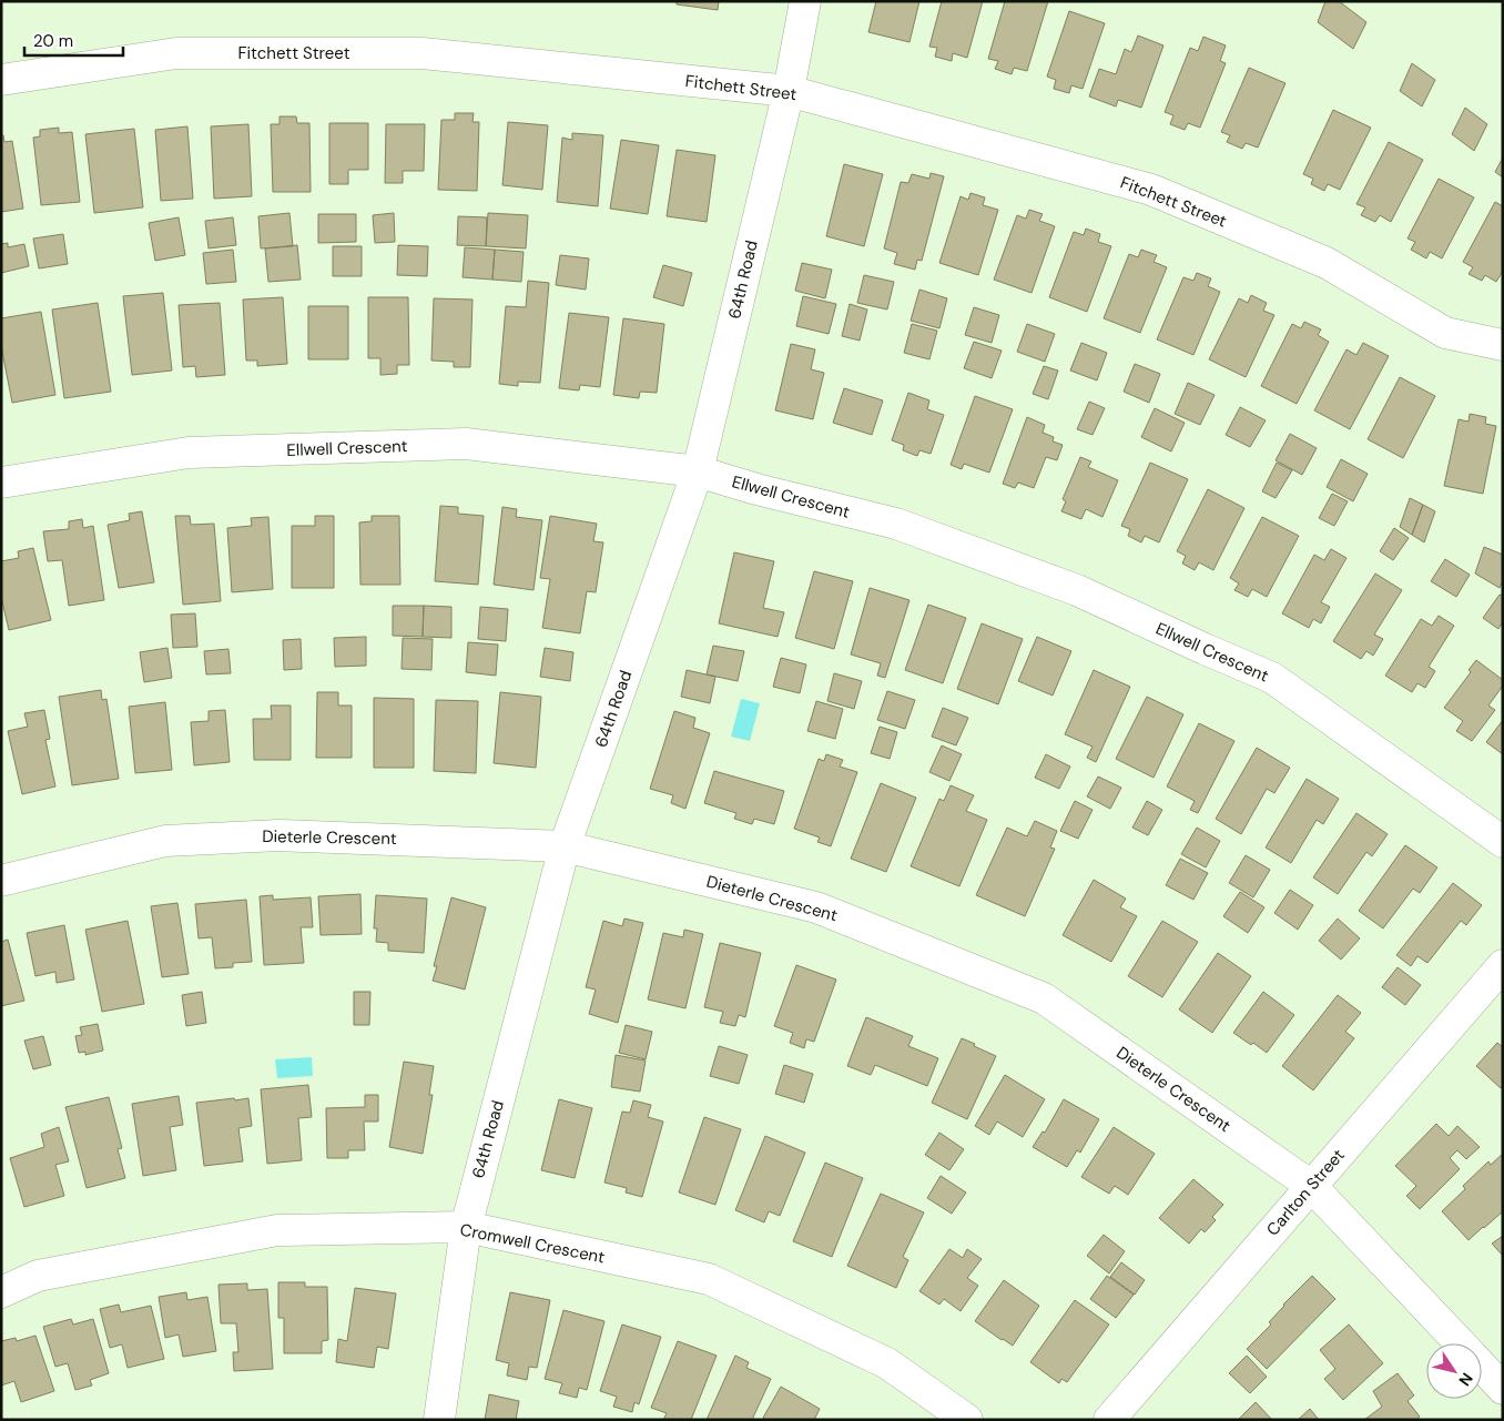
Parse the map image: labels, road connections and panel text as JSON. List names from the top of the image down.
{
  "streets": {
    "street": [
      "Fitchett Street",
      "64th Road",
      "Ellwell Crescent",
      "Dieterle Crescent",
      "Carlton Street",
      "Cromwell Crescent"
    ]
  },
  "crossings": [
    ["Fitchett Street", "64th Road"],
    ["64th Road", "Ellwell Crescent"],
    ["64th Road", "Dieterle Crescent"],
    ["64th Road", "Cromwell Crescent"],
    ["Dieterle Crescent", "Carlton Street"]
  ],
  "scale_bar": "20 m",
  "north": "bottom right"
}
